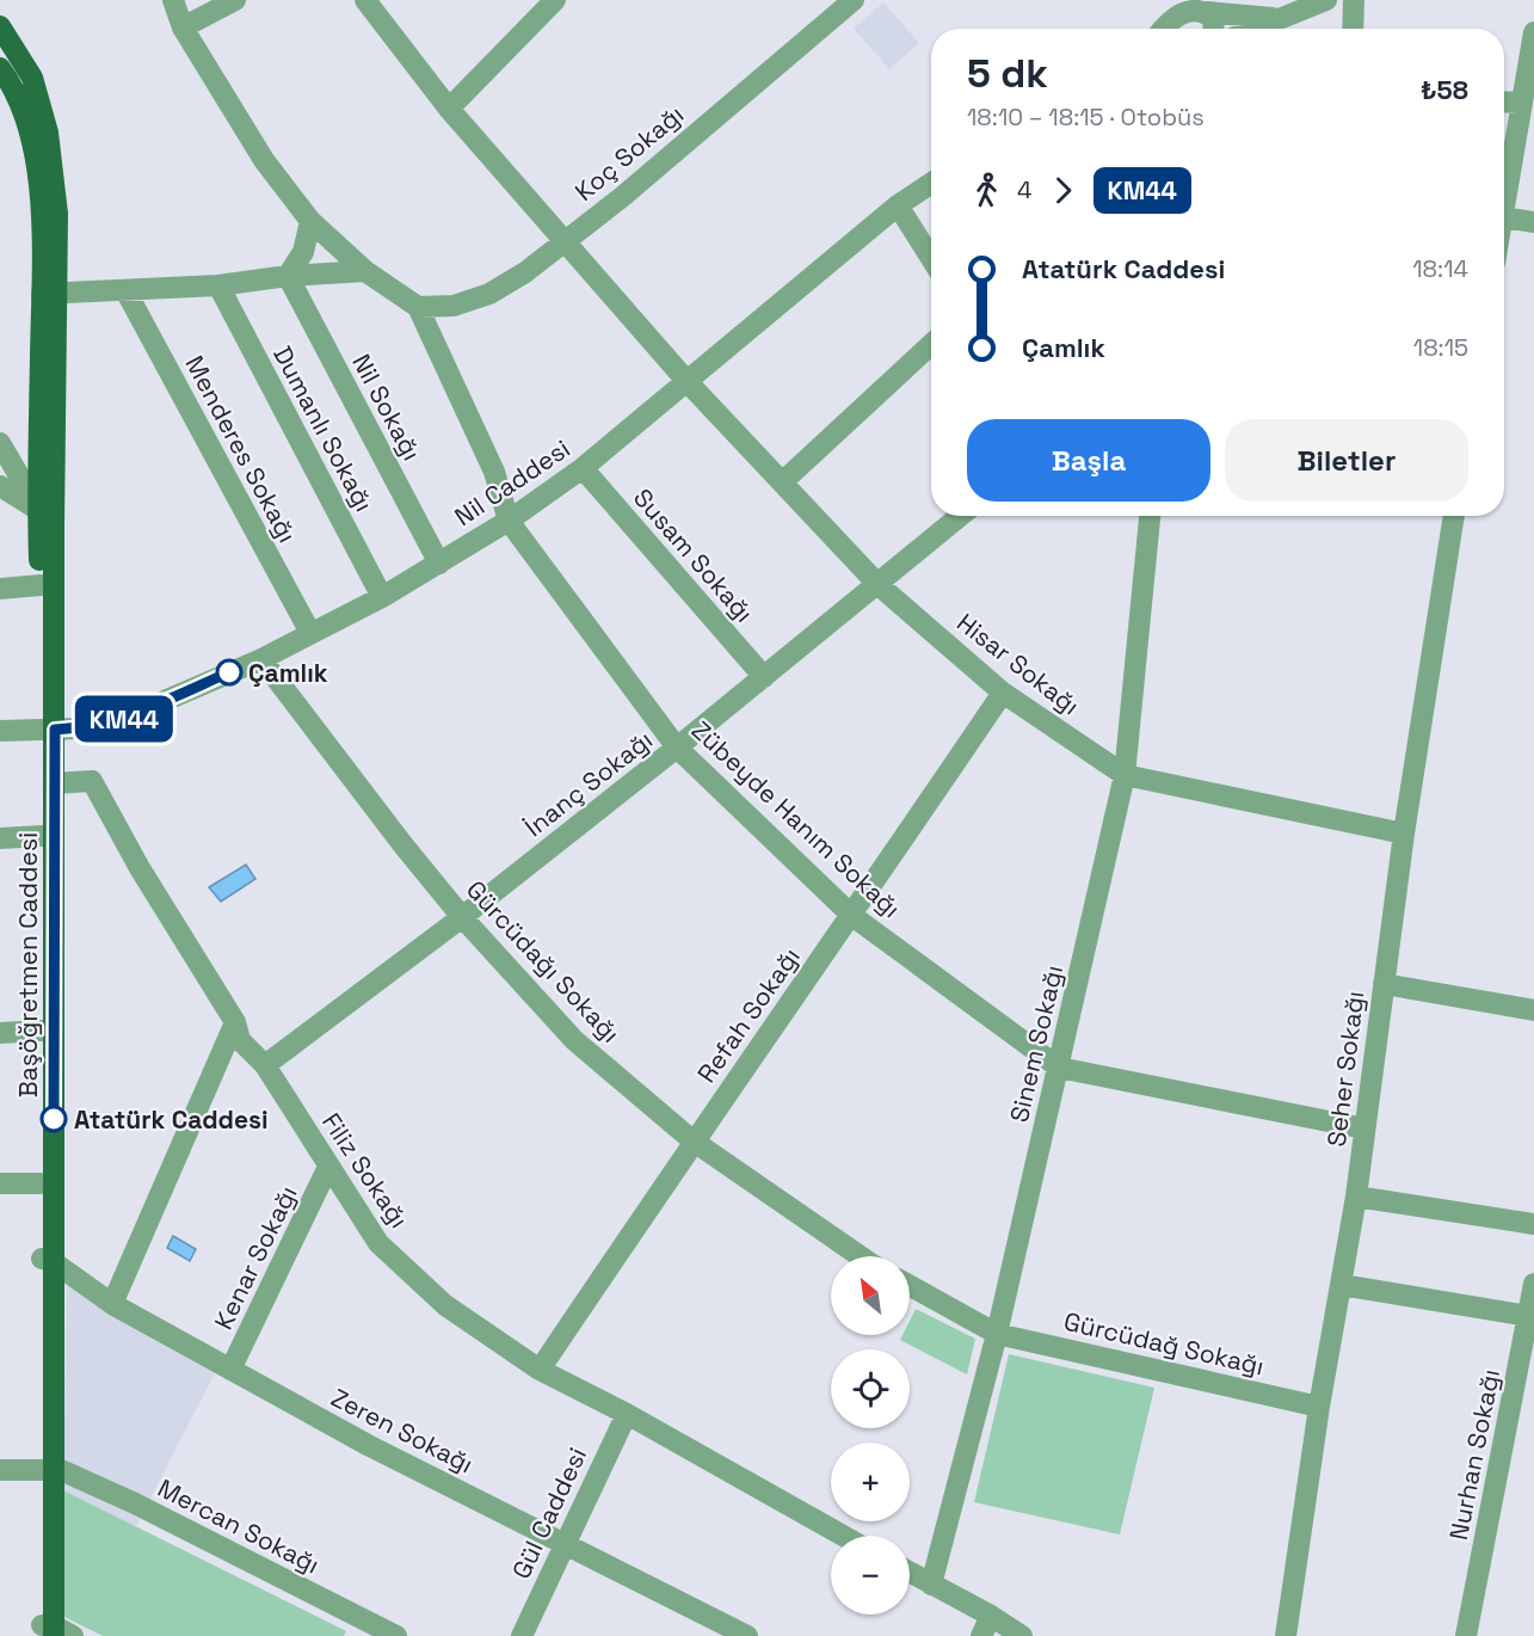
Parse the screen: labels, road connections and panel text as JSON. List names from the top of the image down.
{
  "streets": {
    "main road": ["Başöğretmen Caddesi"],
    "street": [
      "Koç Sokağı",
      "Nil Sokağı",
      "Dumanlı Sokağı",
      "Menderes Sokağı",
      "Nil Caddesi",
      "Susam Sokağı",
      "Hisar Sokağı",
      "İnanç Sokağı",
      "Zübeyde Hanım Sokağı",
      "Gürcüdağı Sokağı",
      "Refah Sokağı",
      "Sinem Sokağı",
      "Seher Sokağı",
      "Filiz Sokağı",
      "Kenar Sokağı",
      "Gürcüdağ Sokağı",
      "Zeren Sokağı",
      "Nurhan Sokağı",
      "Gül Caddesi",
      "Mercan Sokağı"
    ]
  },
  "crossings": [
    ["Koç Sokağı", "Hisar Sokağı"],
    ["Nil Sokağı", "Nil Caddesi"],
    ["Dumanlı Sokağı", "Nil Caddesi"],
    ["Menderes Sokağı", "Nil Caddesi"],
    ["Nil Caddesi", "Susam Sokağı"],
    ["Nil Caddesi", "Hisar Sokağı"],
    ["Nil Caddesi", "Zübeyde Hanım Sokağı"],
    ["Nil Caddesi", "Gürcüdağı Sokağı"],
    ["Nil Caddesi", "Başöğretmen Caddesi"],
    ["Susam Sokağı", "İnanç Sokağı"],
    ["Hisar Sokağı", "İnanç Sokağı"],
    ["Hisar Sokağı", "Refah Sokağı"],
    ["Hisar Sokağı", "Sinem Sokağı"],
    ["Hisar Sokağı", "Seher Sokağı"],
    ["İnanç Sokağı", "Zübeyde Hanım Sokağı"],
    ["İnanç Sokağı", "Gürcüdağı Sokağı"],
    ["İnanç Sokağı", "Filiz Sokağı"],
    ["Zübeyde Hanım Sokağı", "Refah Sokağı"],
    ["Zübeyde Hanım Sokağı", "Sinem Sokağı"],
    ["Zübeyde Hanım Sokağı", "Seher Sokağı"],
    ["Gürcüdağı Sokağı", "Refah Sokağı"],
    ["Başöğretmen Caddesi", "Filiz Sokağı"],
    ["Başöğretmen Caddesi", "Zeren Sokağı"],
    ["Başöğretmen Caddesi", "Mercan Sokağı"],
    ["Refah Sokağı", "Filiz Sokağı"],
    ["Sinem Sokağı", "Gürcüdağ Sokağı"],
    ["Seher Sokağı", "Gürcüdağ Sokağı"],
    ["Filiz Sokağı", "Kenar Sokağı"],
    ["Filiz Sokağı", "Gül Caddesi"],
    ["Kenar Sokağı", "Zeren Sokağı"],
    ["Zeren Sokağı", "Gül Caddesi"]
  ],
  "places": ["Çamlık", "Atatürk Caddesi"],
  "lines": ["bus line KM44"],
  "north": "top left",
  "page": {
    "on_map": "KM44",
    "heading": ["5 dk", "18:10 – 18:15 · Otobüs", "₺58"],
    "legs": ["4", "KM44"],
    "list": [
      {
        "name": "Atatürk Caddesi",
        "value": "18:14"
      },
      {
        "name": "Çamlık",
        "value": "18:15"
      }
    ],
    "buttons": ["Başla", "Biletler"],
    "map_buttons": ["+", "−"]
  }
}
